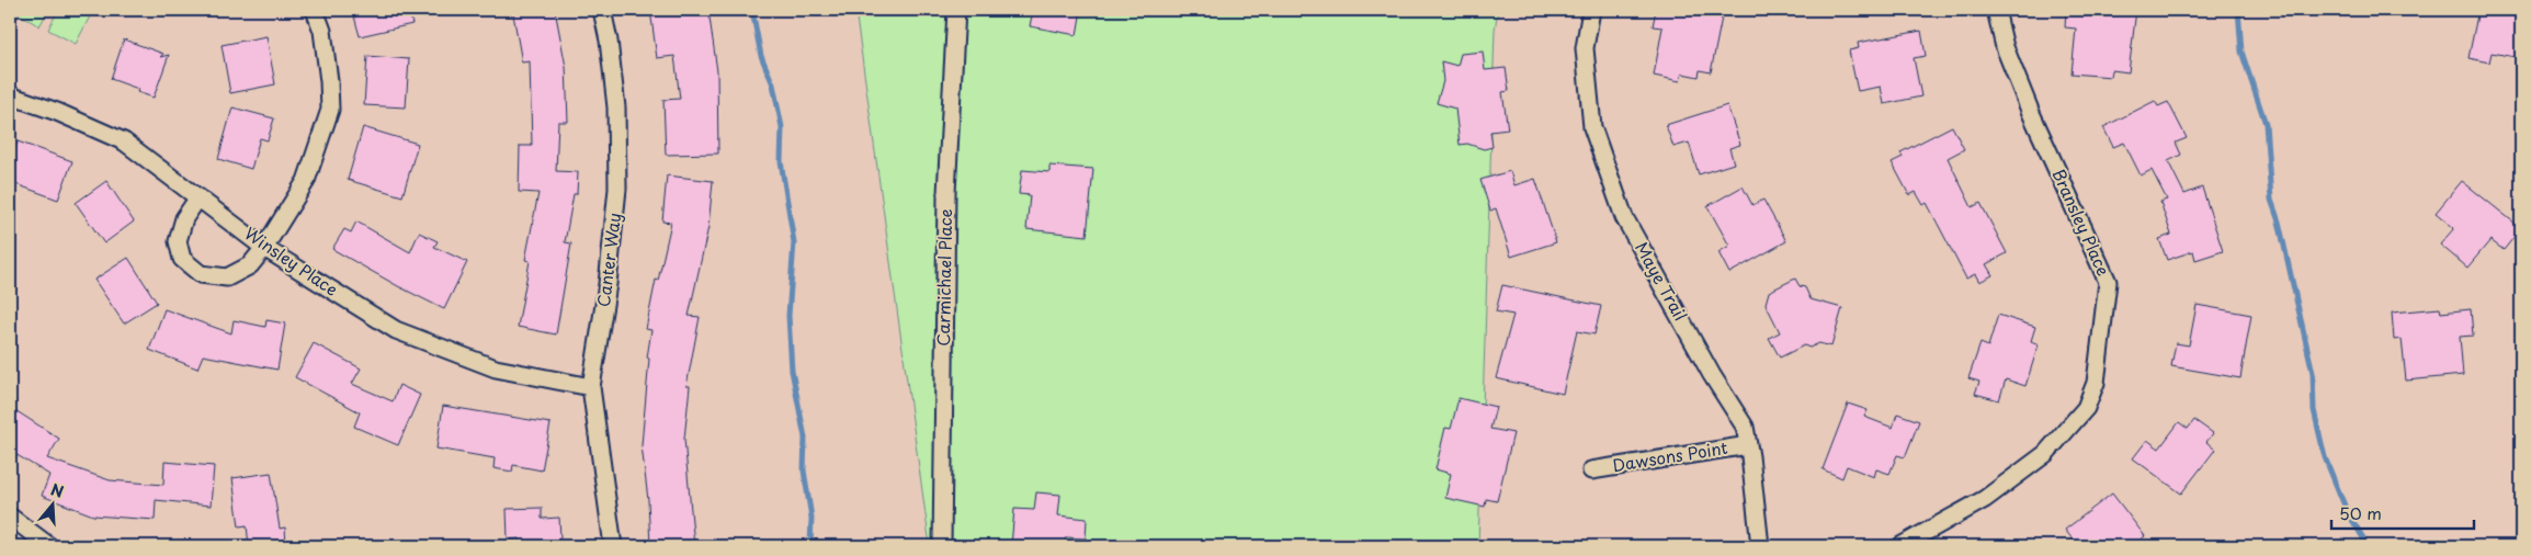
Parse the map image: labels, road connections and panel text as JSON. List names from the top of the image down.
{
  "streets": {
    "street": [
      "Bransley Place",
      "Canter Way",
      "Winsley Place",
      "Carmichael Place",
      "Maye Trail",
      "Dawsons Point"
    ]
  },
  "crossings": [
    ["Canter Way", "Winsley Place"],
    ["Maye Trail", "Dawsons Point"]
  ],
  "scale_bar": "50 m",
  "north": "top"
}
